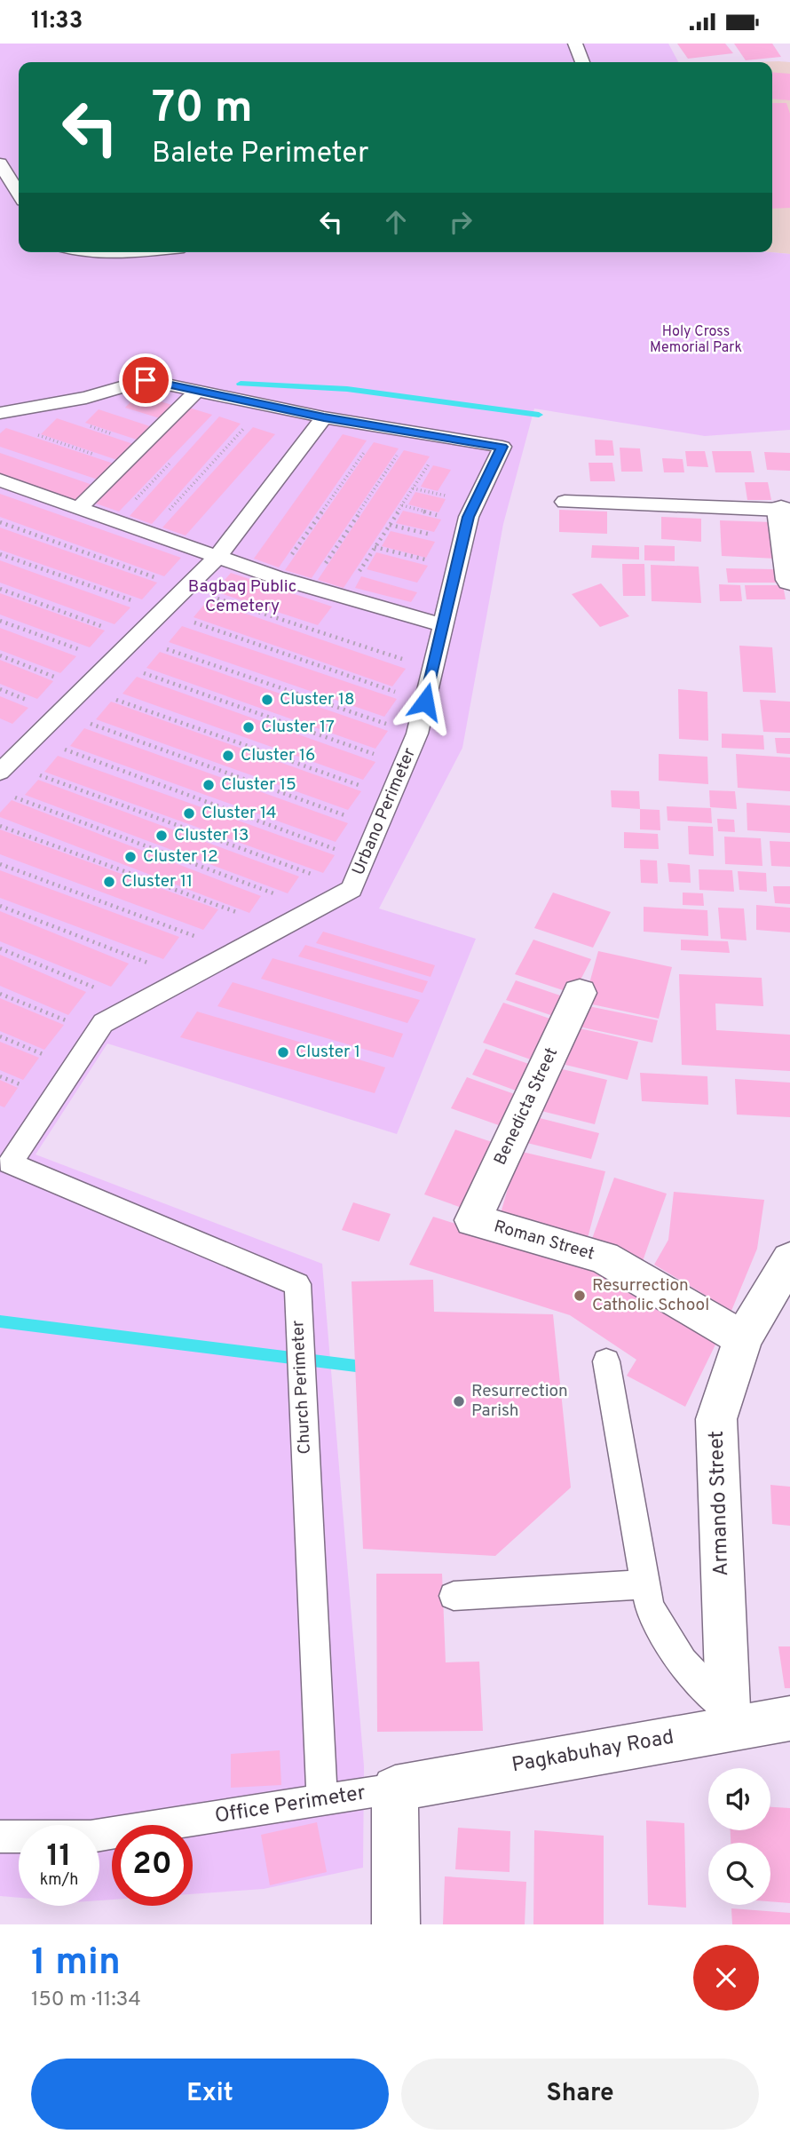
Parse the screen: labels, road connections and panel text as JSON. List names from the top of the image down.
{
  "streets": {
    "street": [
      "Benedicta Street",
      "Roman Street",
      "Armando Street",
      "Pagkabuhay Road"
    ],
    "lane": ["Urbano Perimeter", "Church Perimeter", "Office Perimeter"]
  },
  "crossings": [
    ["Urbano Perimeter", "Church Perimeter"],
    ["Benedicta Street", "Roman Street"],
    ["Roman Street", "Armando Street"],
    ["Church Perimeter", "Office Perimeter"],
    ["Armando Street", "Pagkabuhay Road"],
    ["Pagkabuhay Road", "Office Perimeter"]
  ],
  "parks": ["Holy Cross Memorial Park", "Bagbag Public Cemetery"],
  "places": [
    "Cluster 18",
    "Cluster 17",
    "Cluster 16",
    "Cluster 15",
    "Cluster 14",
    "Cluster 13",
    "Cluster 12",
    "Cluster 11",
    "Cluster 1",
    "Resurrection Catholic School",
    "Resurrection Parish"
  ],
  "page": {
    "status": "11:33",
    "turn": ["70 m", "Balete Perimeter"],
    "speed": "11 km/h",
    "limit": "20",
    "heading": ["1 min", "150 m · 11:34"],
    "buttons": ["Exit", "Share"]
  }
}
